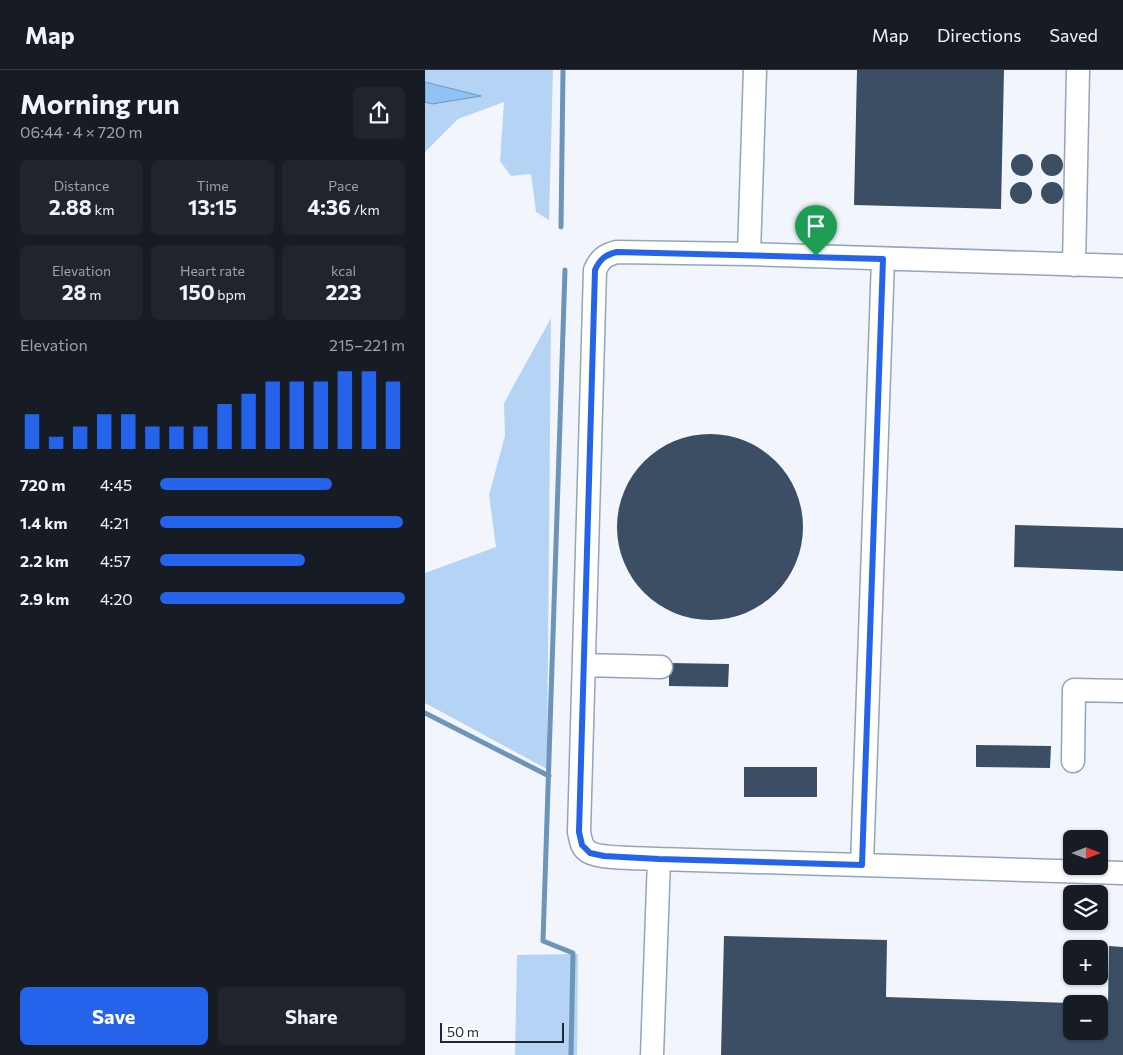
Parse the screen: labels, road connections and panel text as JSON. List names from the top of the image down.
{
  "scale_bar": "50 m",
  "north": "right",
  "page": {
    "header": "Map",
    "nav": ["Map", "Directions", "Saved"],
    "heading": ["Morning run", "06:44 · 4 × 720 m"],
    "stats": [
      ["Distance", "2.88 km"],
      ["Time", "13:15"],
      ["Pace", "4:36 /km"],
      ["Elevation", "28 m"],
      ["Heart rate", "150 bpm"],
      ["kcal", "223"]
    ],
    "chart": ["Elevation", "215–221 m"],
    "list": [
      {
        "name": "720 m",
        "note": "4:45"
      },
      {
        "name": "1.4 km",
        "note": "4:21"
      },
      {
        "name": "2.2 km",
        "note": "4:57"
      },
      {
        "name": "2.9 km",
        "note": "4:20"
      }
    ],
    "map_buttons": ["+", "−"],
    "buttons": ["Save", "Share"],
    "scale": "50 m"
  }
}
